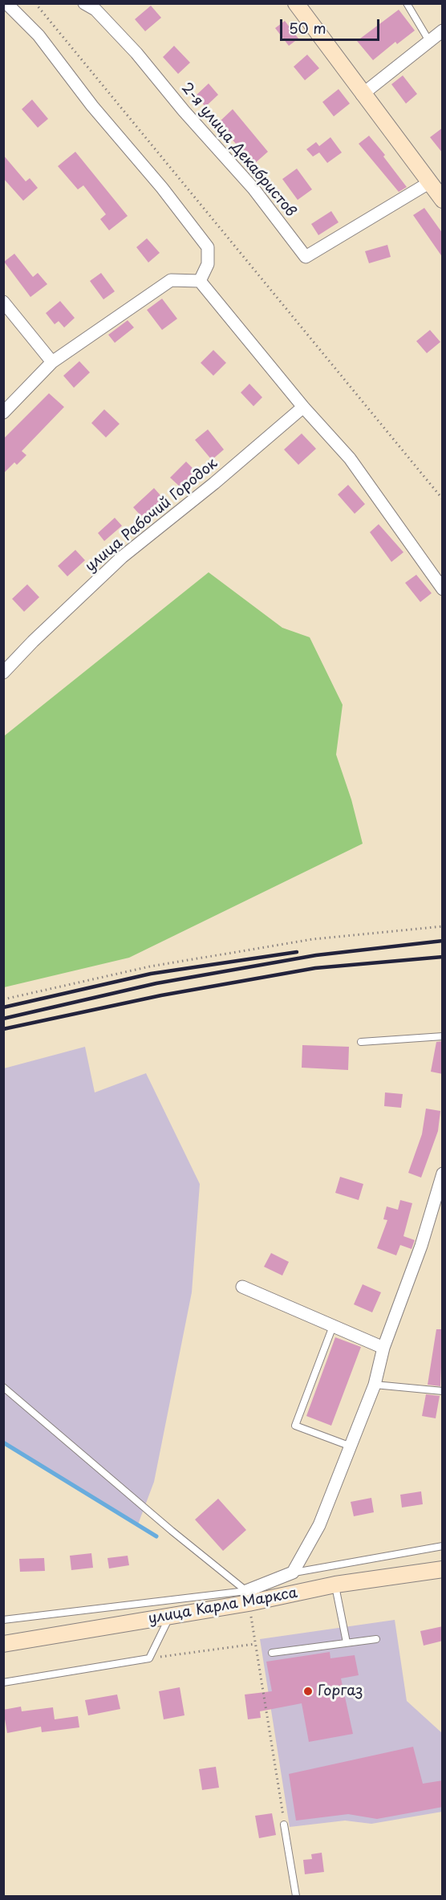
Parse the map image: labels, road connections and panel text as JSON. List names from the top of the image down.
{
  "streets": {
    "main road": ["улица Карла Маркса"],
    "street": ["2-я улица Декабристов", "улица Рабочий Городок"]
  },
  "places": ["Горгаз"],
  "scale_bar": "50 m"
}
